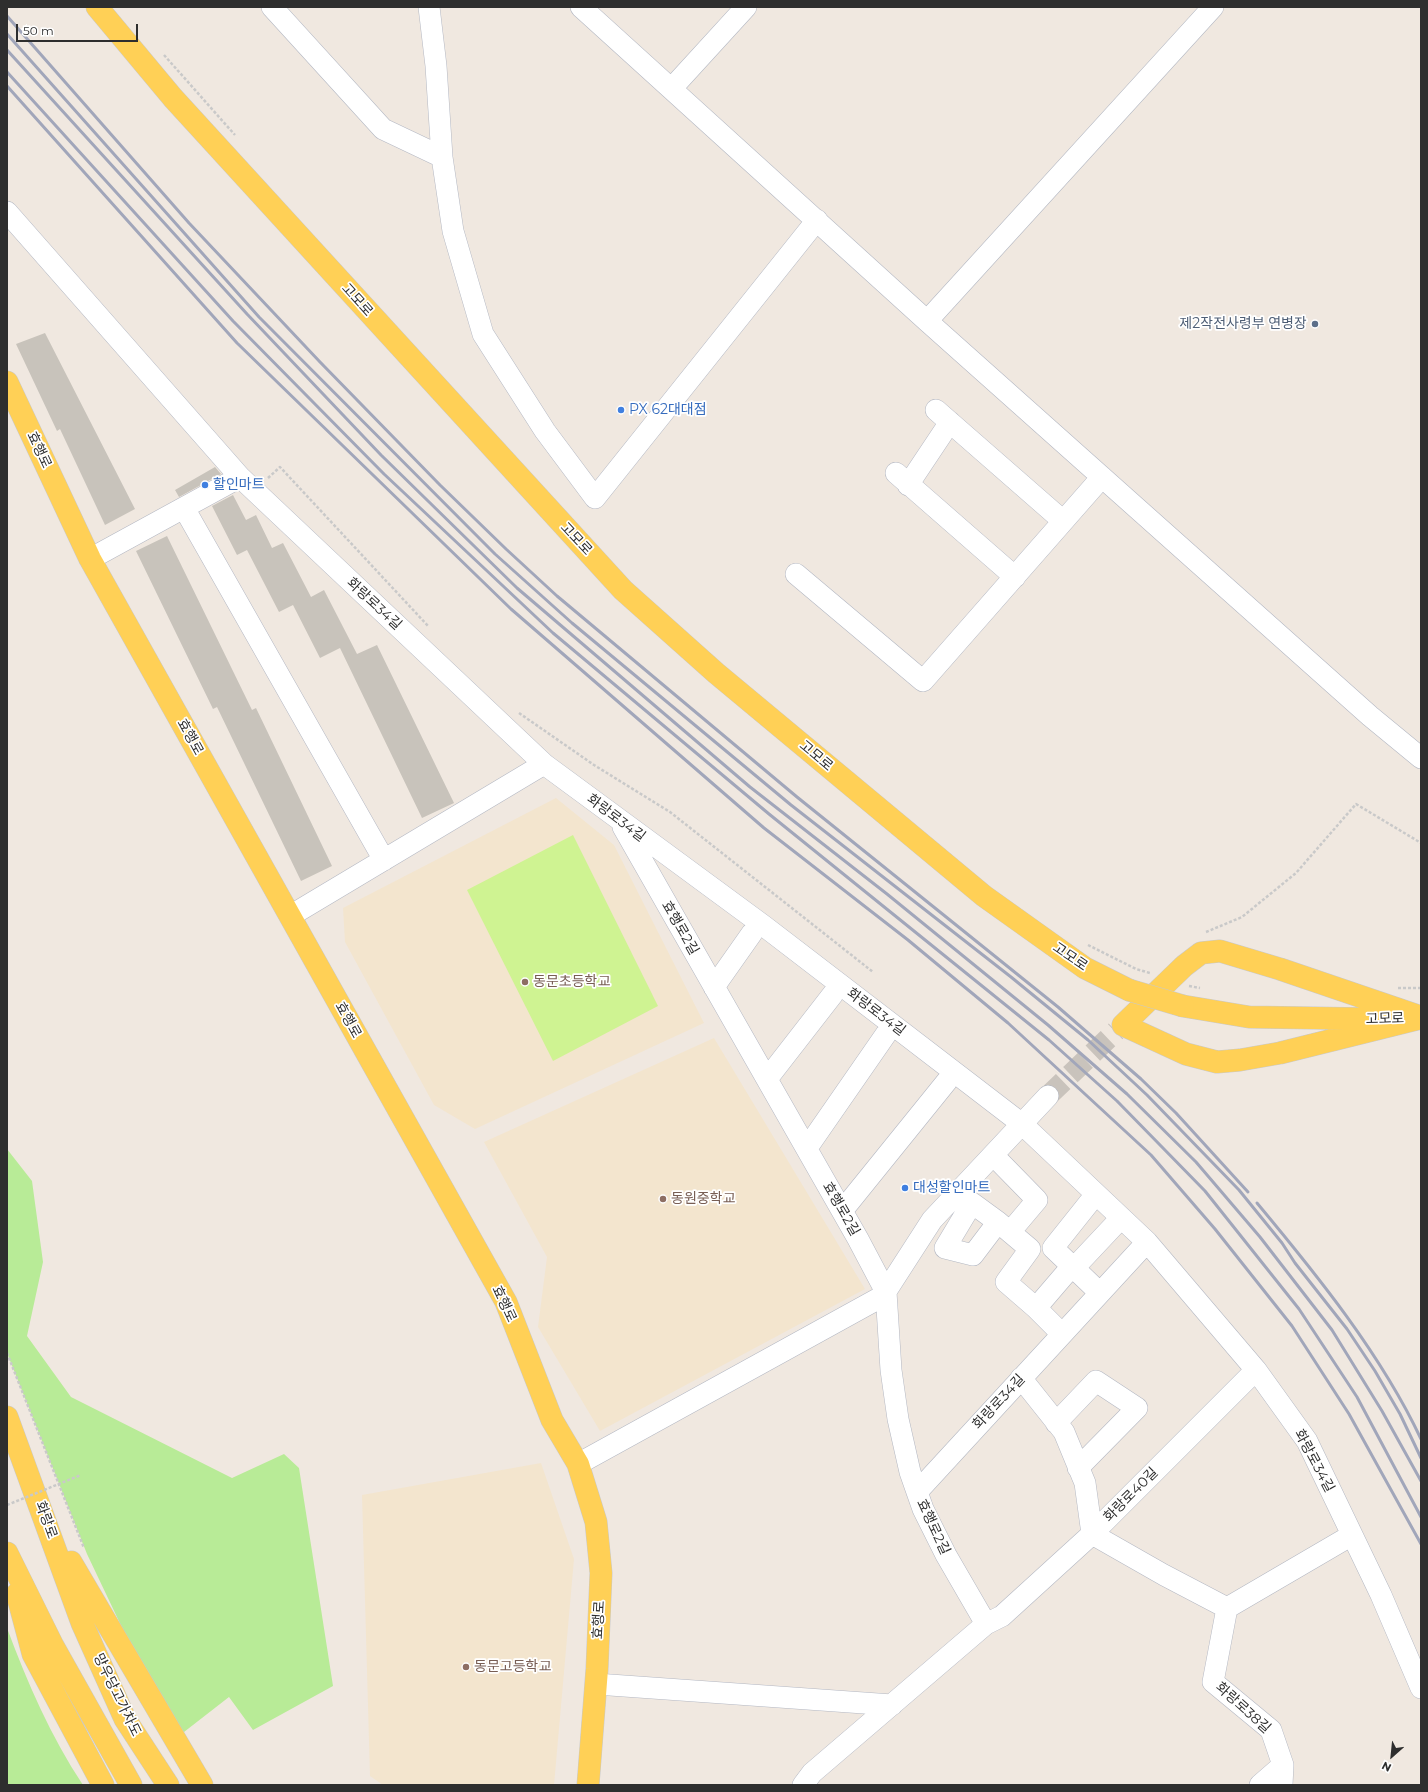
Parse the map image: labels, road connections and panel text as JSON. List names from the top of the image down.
{
  "streets": {
    "main road": [
      "고모로",
      "효행로",
      "화랑로",
      "망우당고가차도"
    ],
    "street": [
      "화랑로34길",
      "효행로2길",
      "화랑로40길",
      "화랑로38길"
    ]
  },
  "crossings": [
    ["화랑로34길", "효행로2길"],
    ["화랑로34길", "화랑로40길"],
    ["효행로2길", "화랑로40길"],
    ["화랑로", "망우당고가차도"]
  ],
  "places": [
    "제2작전사령부 연병장",
    "PX 62대대점",
    "할인마트",
    "동문초등학교",
    "대성할인마트",
    "동원중학교",
    "동문고등학교"
  ],
  "scale_bar": "50 m",
  "north": "bottom left"
}
